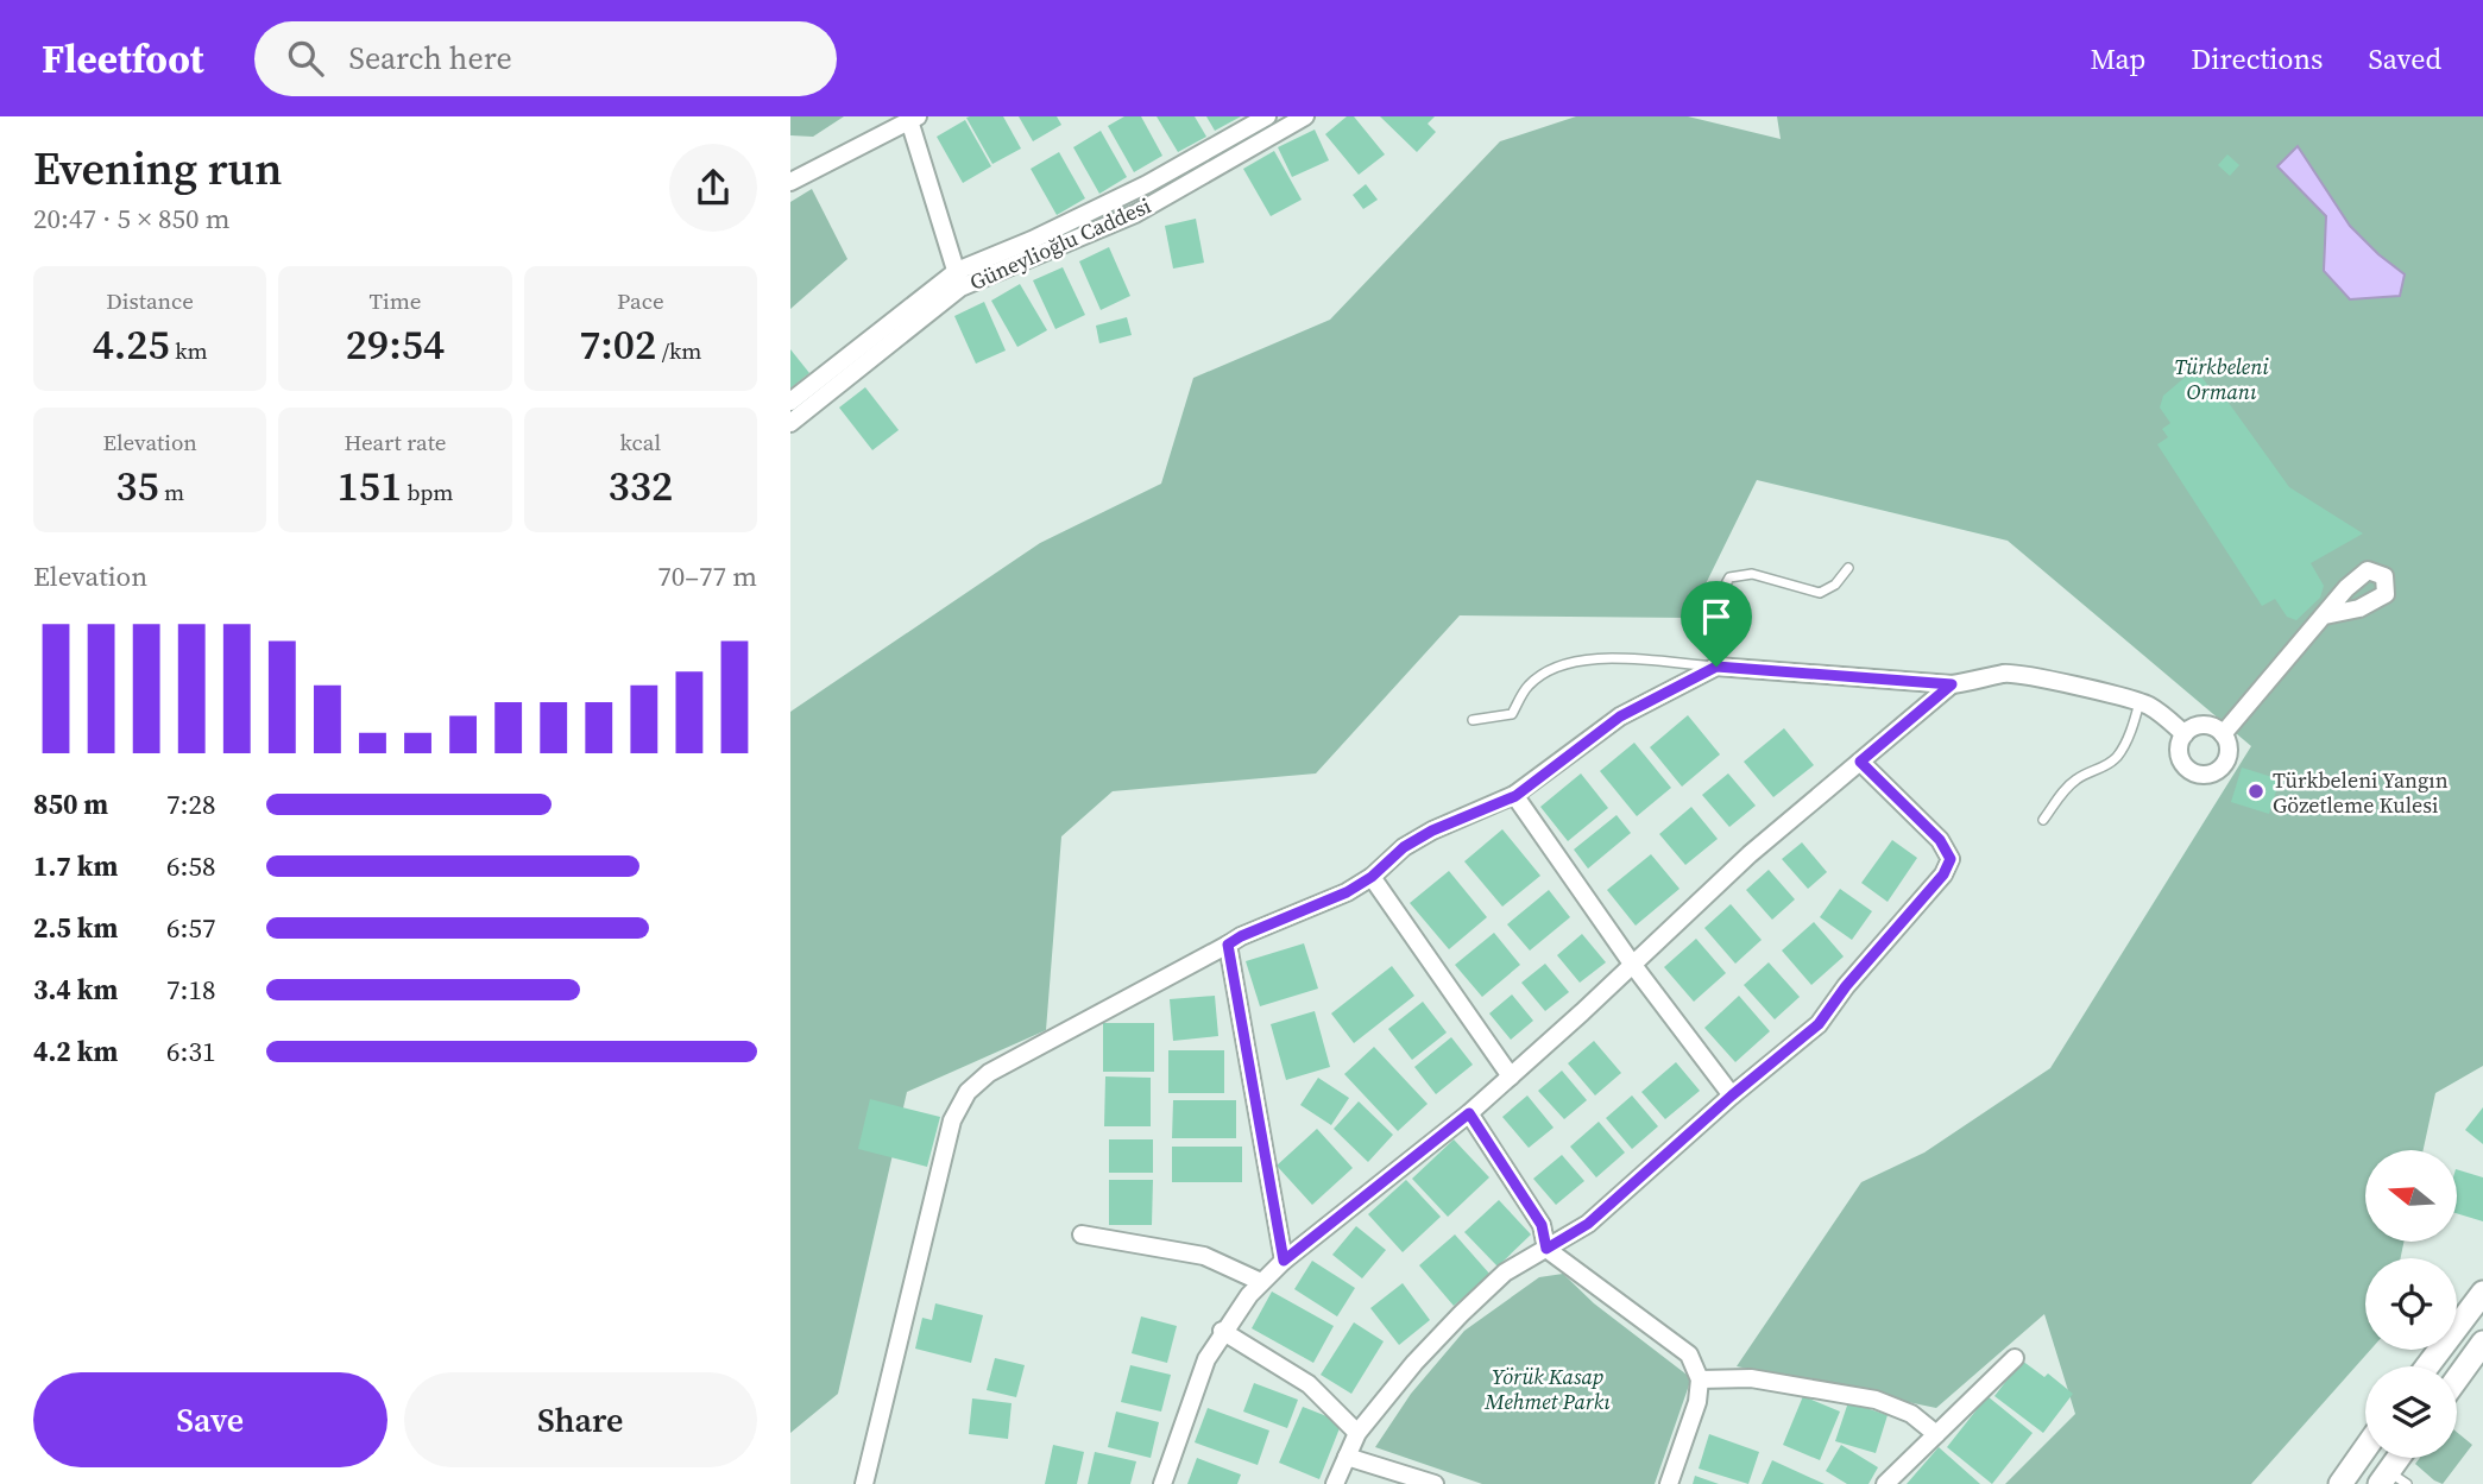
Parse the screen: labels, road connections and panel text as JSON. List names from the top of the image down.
{
  "streets": {
    "street": ["Güneylioğlu Caddesi"]
  },
  "parks": ["Türkbeleni Ormanı", "Yörük Kasap Mehmet Parkı"],
  "places": ["Türkbeleni Yangın Gözetleme Kulesi"],
  "north": "left",
  "page": {
    "header": "Fleetfoot",
    "search": "Search here",
    "nav": ["Map", "Directions", "Saved"],
    "heading": ["Evening run", "20:47 · 5 × 850 m"],
    "stats": [
      ["Distance", "4.25 km"],
      ["Time", "29:54"],
      ["Pace", "7:02 /km"],
      ["Elevation", "35 m"],
      ["Heart rate", "151 bpm"],
      ["kcal", "332"]
    ],
    "chart": ["Elevation", "70–77 m"],
    "list": [
      {
        "name": "850 m",
        "note": "7:28"
      },
      {
        "name": "1.7 km",
        "note": "6:58"
      },
      {
        "name": "2.5 km",
        "note": "6:57"
      },
      {
        "name": "3.4 km",
        "note": "7:18"
      },
      {
        "name": "4.2 km",
        "note": "6:31"
      }
    ],
    "buttons": ["Save", "Share"]
  }
}
